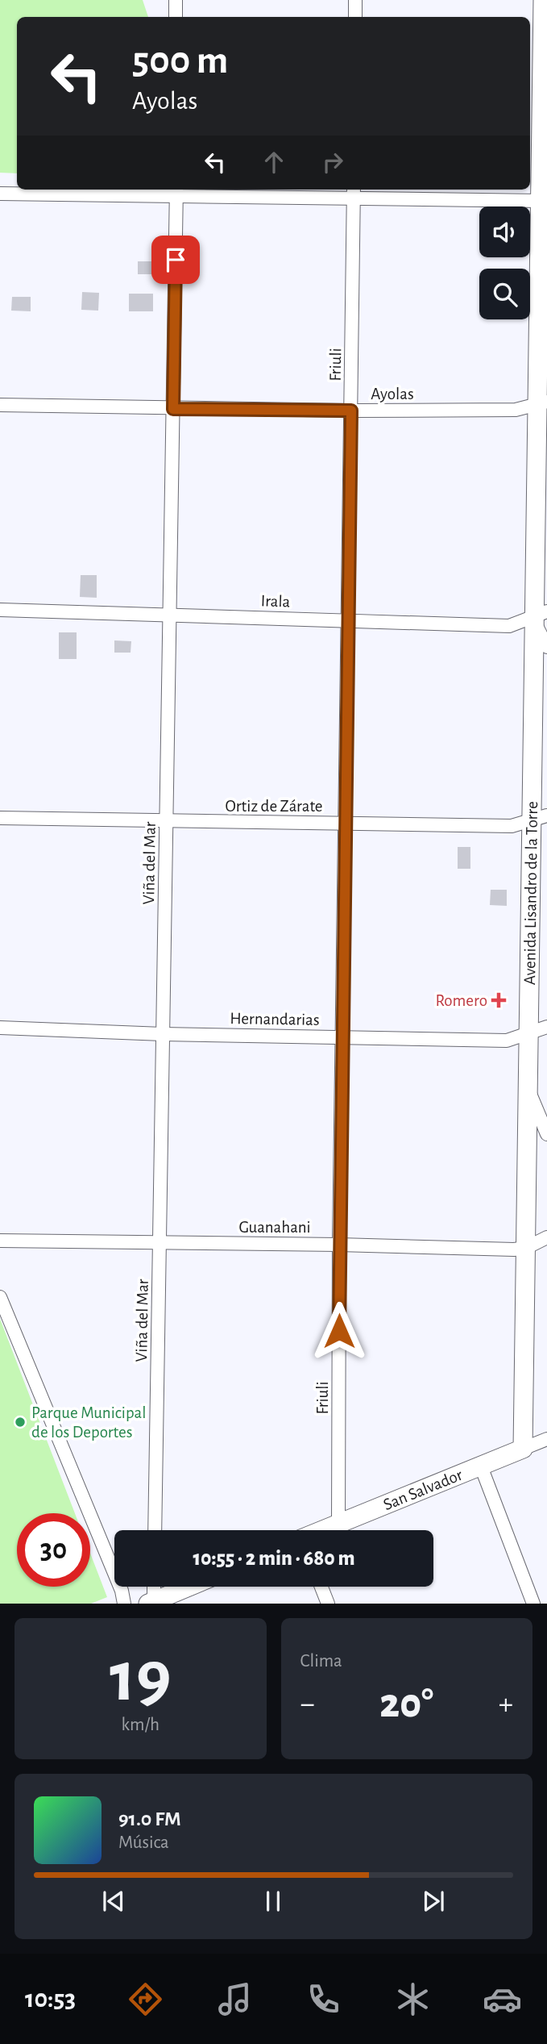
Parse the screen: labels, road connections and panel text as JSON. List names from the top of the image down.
{
  "streets": {
    "street": [
      "Friuli",
      "Ayolas",
      "Irala",
      "Ortiz de Zárate",
      "Viña del Mar",
      "Avenida Lisandro de la Torre",
      "Hernandarias",
      "Guanahani",
      "San Salvador"
    ]
  },
  "crossings": [
    ["Friuli", "Ayolas"],
    ["Friuli", "Irala"],
    ["Friuli", "Ortiz de Zárate"],
    ["Friuli", "Hernandarias"],
    ["Friuli", "Guanahani"],
    ["Friuli", "San Salvador"],
    ["Ayolas", "Viña del Mar"],
    ["Ayolas", "Avenida Lisandro de la Torre"],
    ["Irala", "Viña del Mar"],
    ["Irala", "Avenida Lisandro de la Torre"],
    ["Ortiz de Zárate", "Viña del Mar"],
    ["Ortiz de Zárate", "Avenida Lisandro de la Torre"],
    ["Viña del Mar", "Hernandarias"],
    ["Viña del Mar", "Guanahani"],
    ["Avenida Lisandro de la Torre", "Hernandarias"],
    ["Avenida Lisandro de la Torre", "Guanahani"],
    ["Avenida Lisandro de la Torre", "San Salvador"]
  ],
  "places": {
    "health": ["Romero"],
    "other": ["Parque Municipal de los Deportes"]
  },
  "page": {
    "turn": ["500 m", "Ayolas"],
    "limit": "30",
    "trip": "10:55 · 2 min · 680 m",
    "tile": [
      ["19", "km/h"],
      "Clima"
    ],
    "heat": ["−", "20°", "+"],
    "song": ["91.0 FM", "Música"],
    "tabs": "10:53"
  }
}
